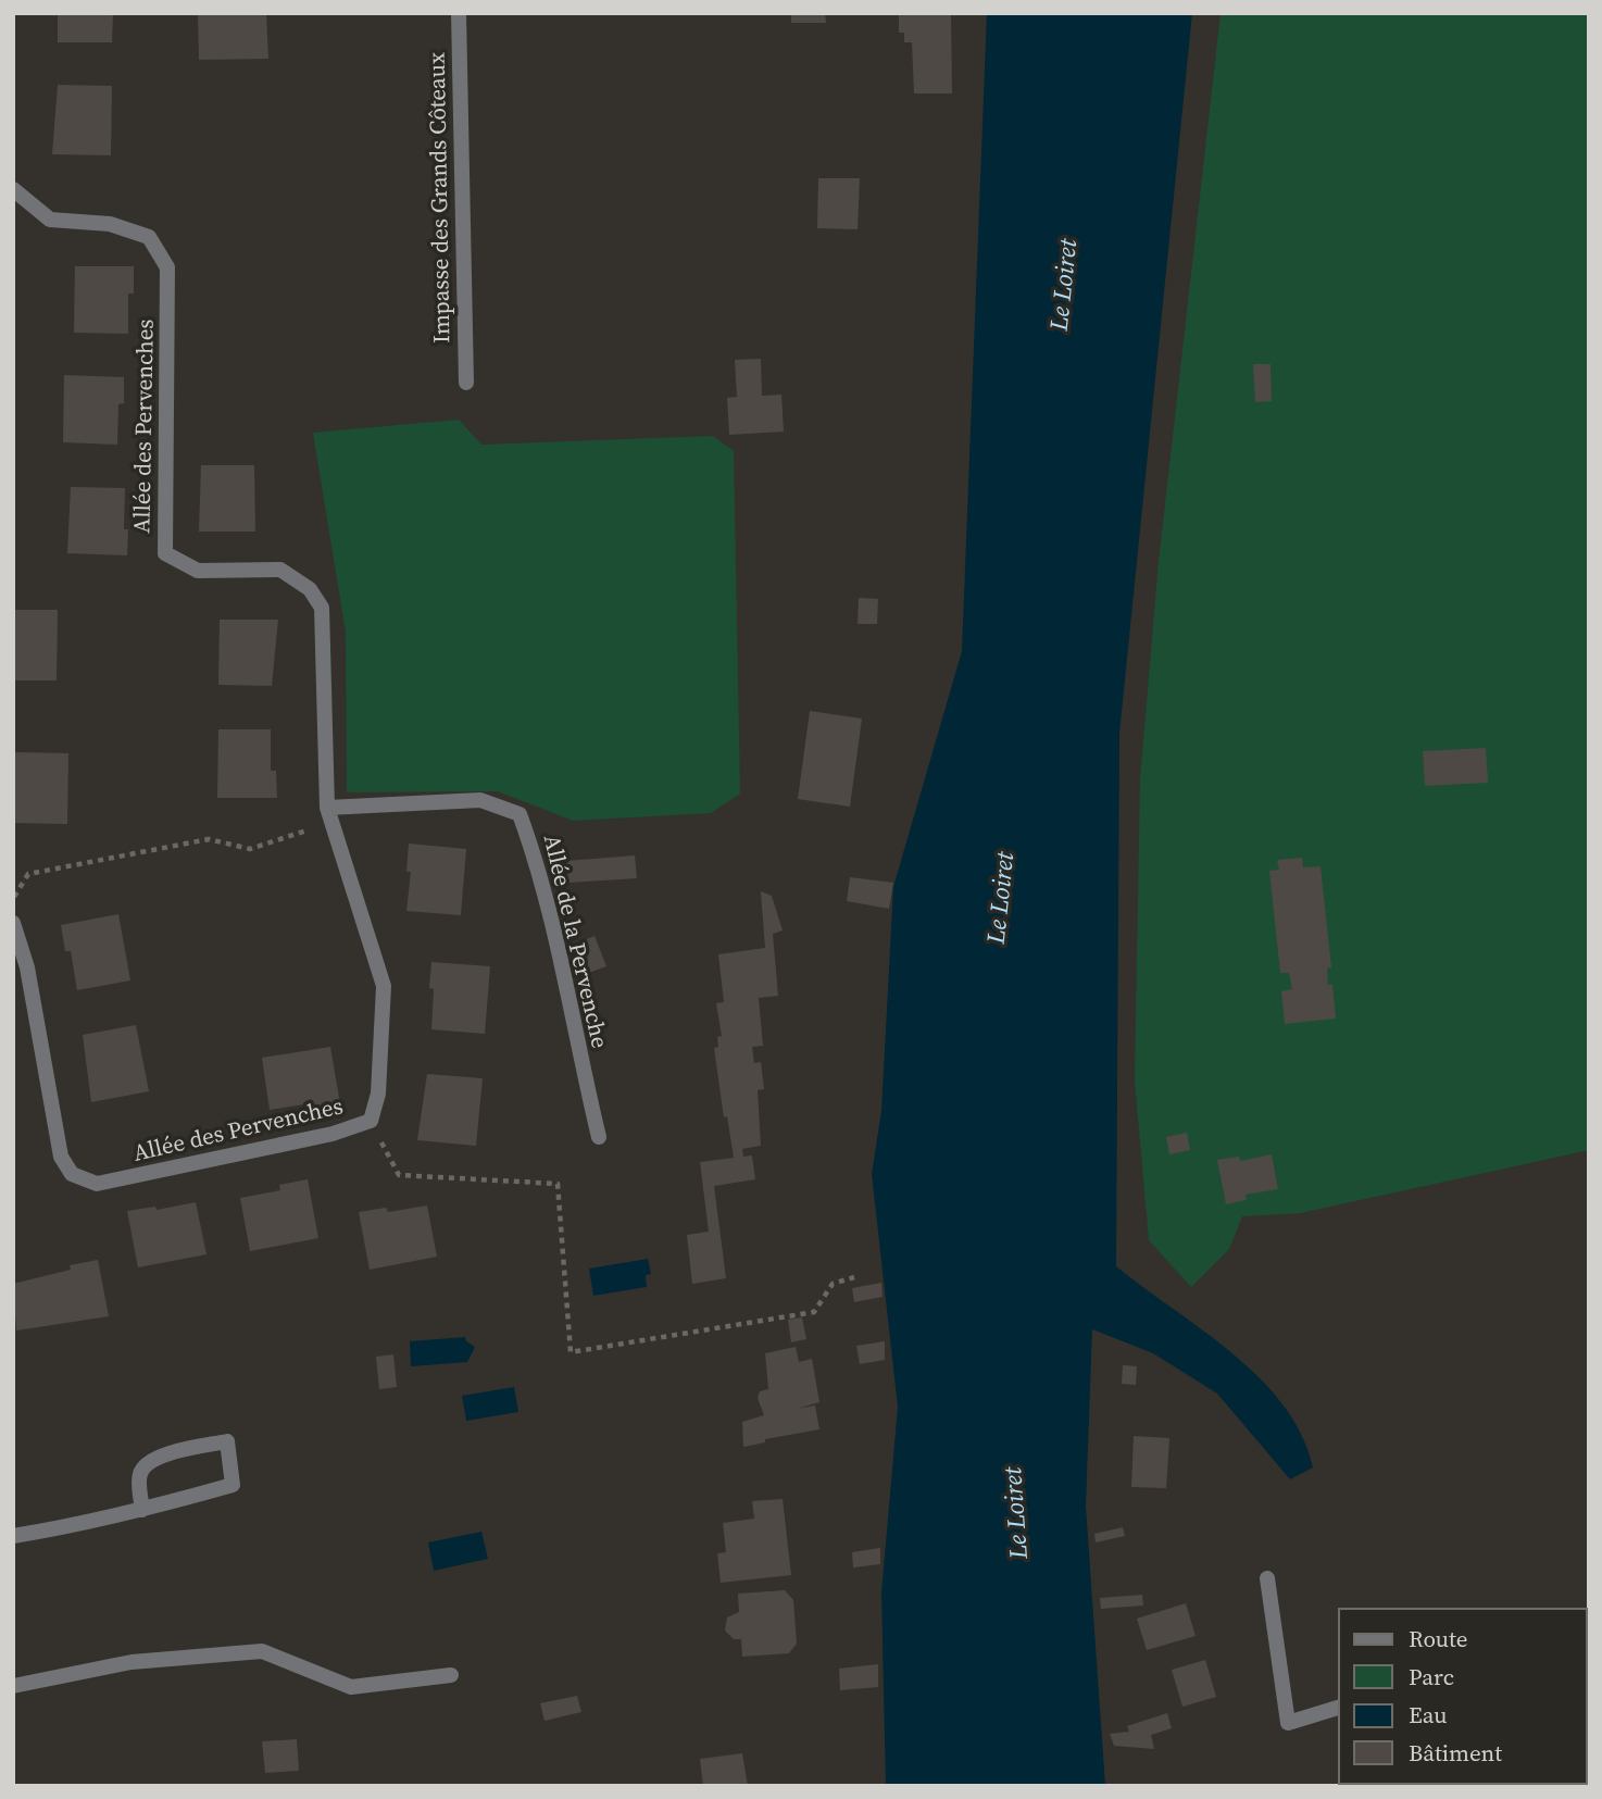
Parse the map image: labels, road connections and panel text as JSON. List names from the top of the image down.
{
  "streets": {
    "street": ["Impasse des Grands Côteaux", "Allée des Pervenches", "Allée de la Pervenche"]
  },
  "crossings": [
    ["Allée des Pervenches", "Allée de la Pervenche"]
  ],
  "water": ["Le Loiret"],
  "legend": [
    "Route",
    "Parc",
    "Eau",
    "Bâtiment"
  ]
}
